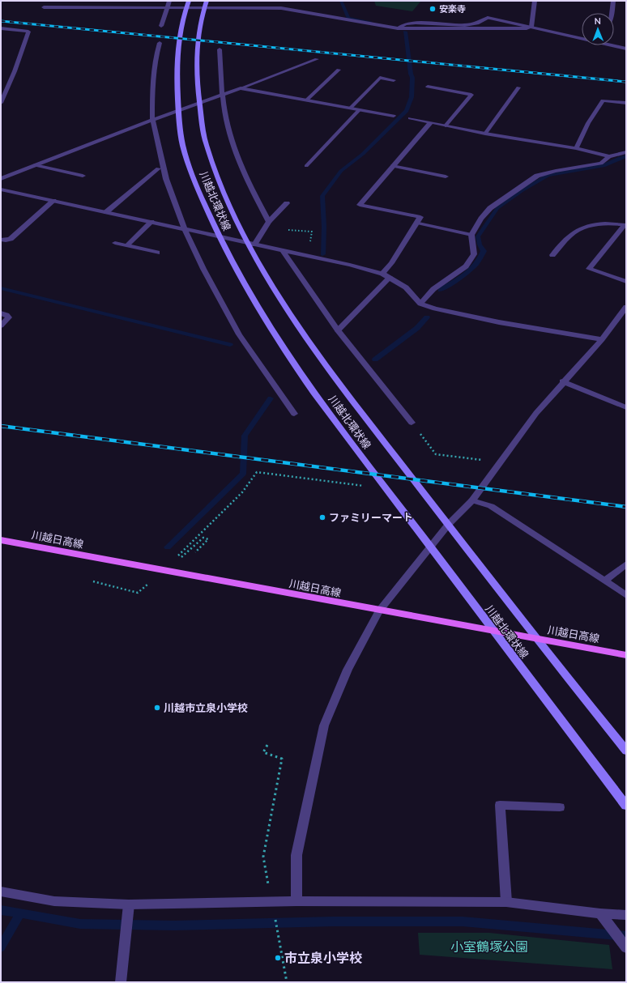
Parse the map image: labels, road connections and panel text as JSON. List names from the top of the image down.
{
  "streets": {
    "main road": ["川越北環状線", "川越日高線"]
  },
  "parks": ["小室鶴塚公園"],
  "places": [
    "安楽寺",
    "ファミリーマート",
    "川越市立泉小学校",
    "市立泉小学校"
  ],
  "north": "top"
}
